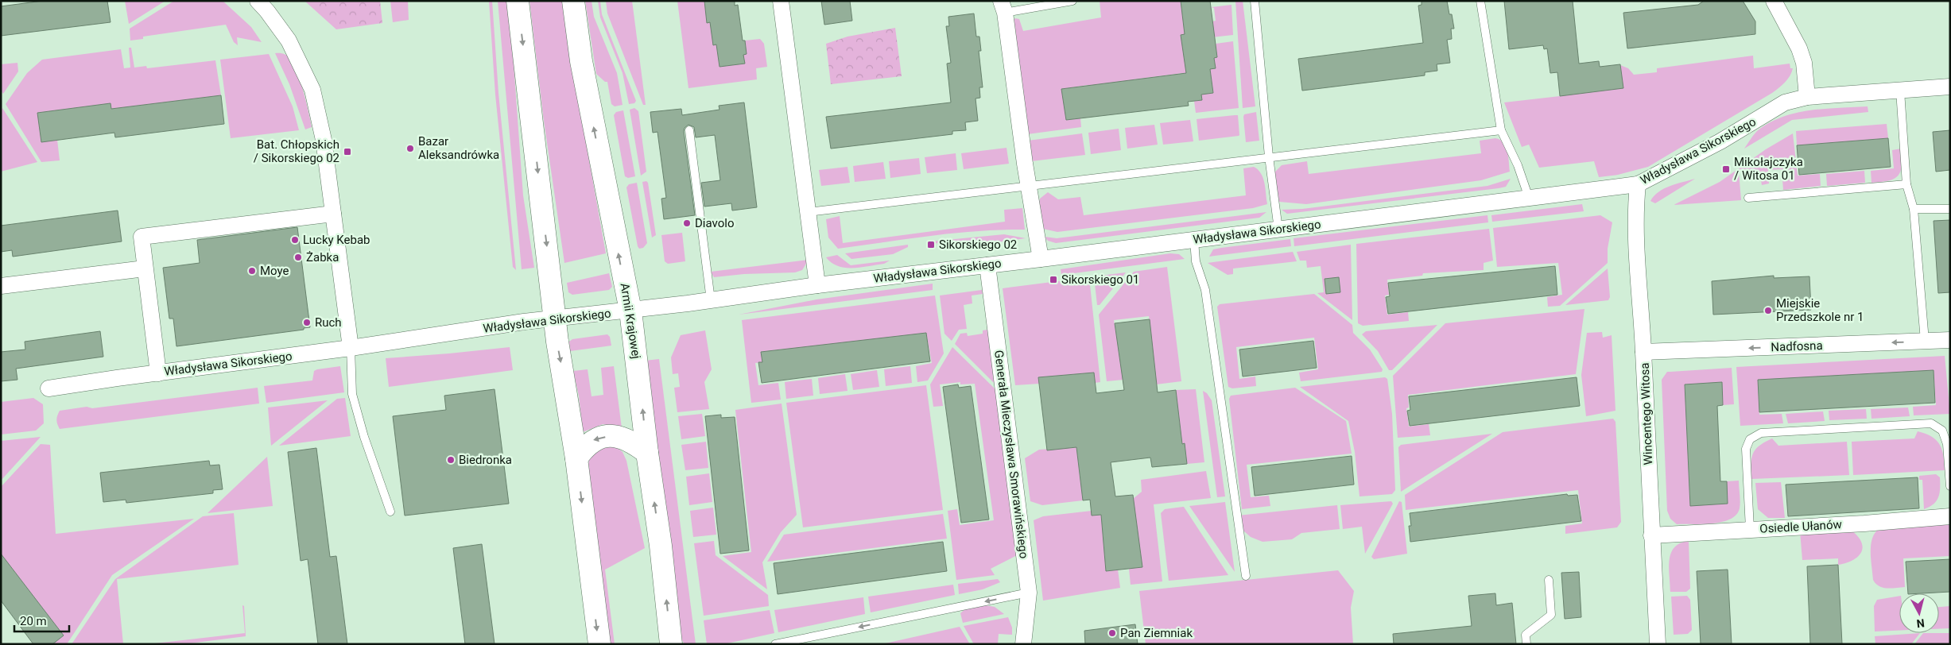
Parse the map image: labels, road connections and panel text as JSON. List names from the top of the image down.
{
  "streets": {
    "main road": ["Armii Krajowej"],
    "street": [
      "Władysława Sikorskiego",
      "Nadfosna",
      "Wincentego Witosa",
      "Generała Mieczysława Smorawińskiego",
      "Osiedle Ułanów"
    ]
  },
  "crossings": [
    ["Władysława Sikorskiego", "Armii Krajowej"],
    ["Władysława Sikorskiego", "Wincentego Witosa"],
    ["Władysława Sikorskiego", "Generała Mieczysława Smorawińskiego"],
    ["Nadfosna", "Wincentego Witosa"],
    ["Wincentego Witosa", "Osiedle Ułanów"]
  ],
  "one_way": ["Nadfosna"],
  "places": {
    "other": [
      "Bazar Aleksandrówka",
      "Diavolo",
      "Lucky Kebab",
      "Żabka",
      "Moye",
      "Miejskie Przedszkole nr 1",
      "Ruch",
      "Biedronka",
      "Pan Ziemniak"
    ],
    "transit": [
      "Bat. Chłopskich / Sikorskiego 02",
      "Mikołajczyka / Witosa 01",
      "Sikorskiego 02",
      "Sikorskiego 01"
    ]
  },
  "scale_bar": "20 m",
  "north": "bottom"
}
